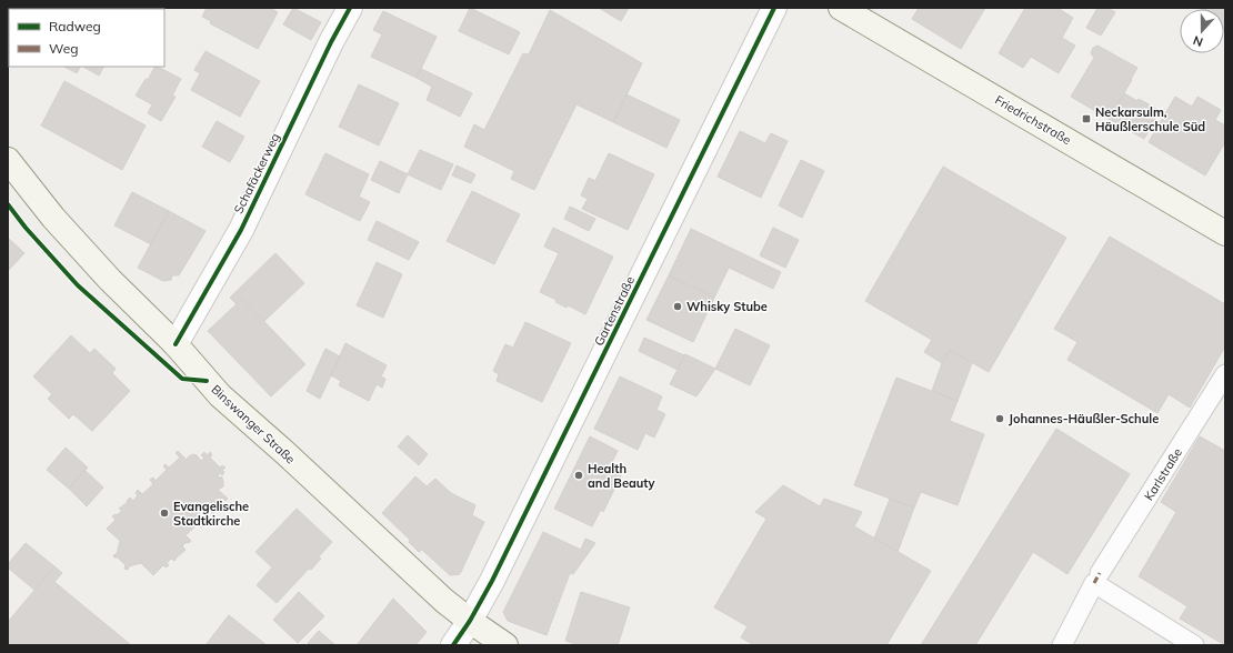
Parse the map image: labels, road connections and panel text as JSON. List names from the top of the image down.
{
  "streets": {
    "main road": ["Friedrichstraße", "Binswanger Straße"],
    "street": ["Schafäckerweg", "Gartenstraße"],
    "lane": ["Karlstraße"]
  },
  "crossings": [
    ["Schafäckerweg", "Binswanger Straße"],
    ["Gartenstraße", "Binswanger Straße"]
  ],
  "places": {
    "transit": ["Neckarsulm, Häußlerschule Süd"],
    "other": [
      "Whisky Stube",
      "Johannes-Häußler-Schule",
      "Health and Beauty",
      "Evangelische Stadtkirche"
    ]
  },
  "legend": ["Radweg", "Weg"],
  "north": "bottom"
}
